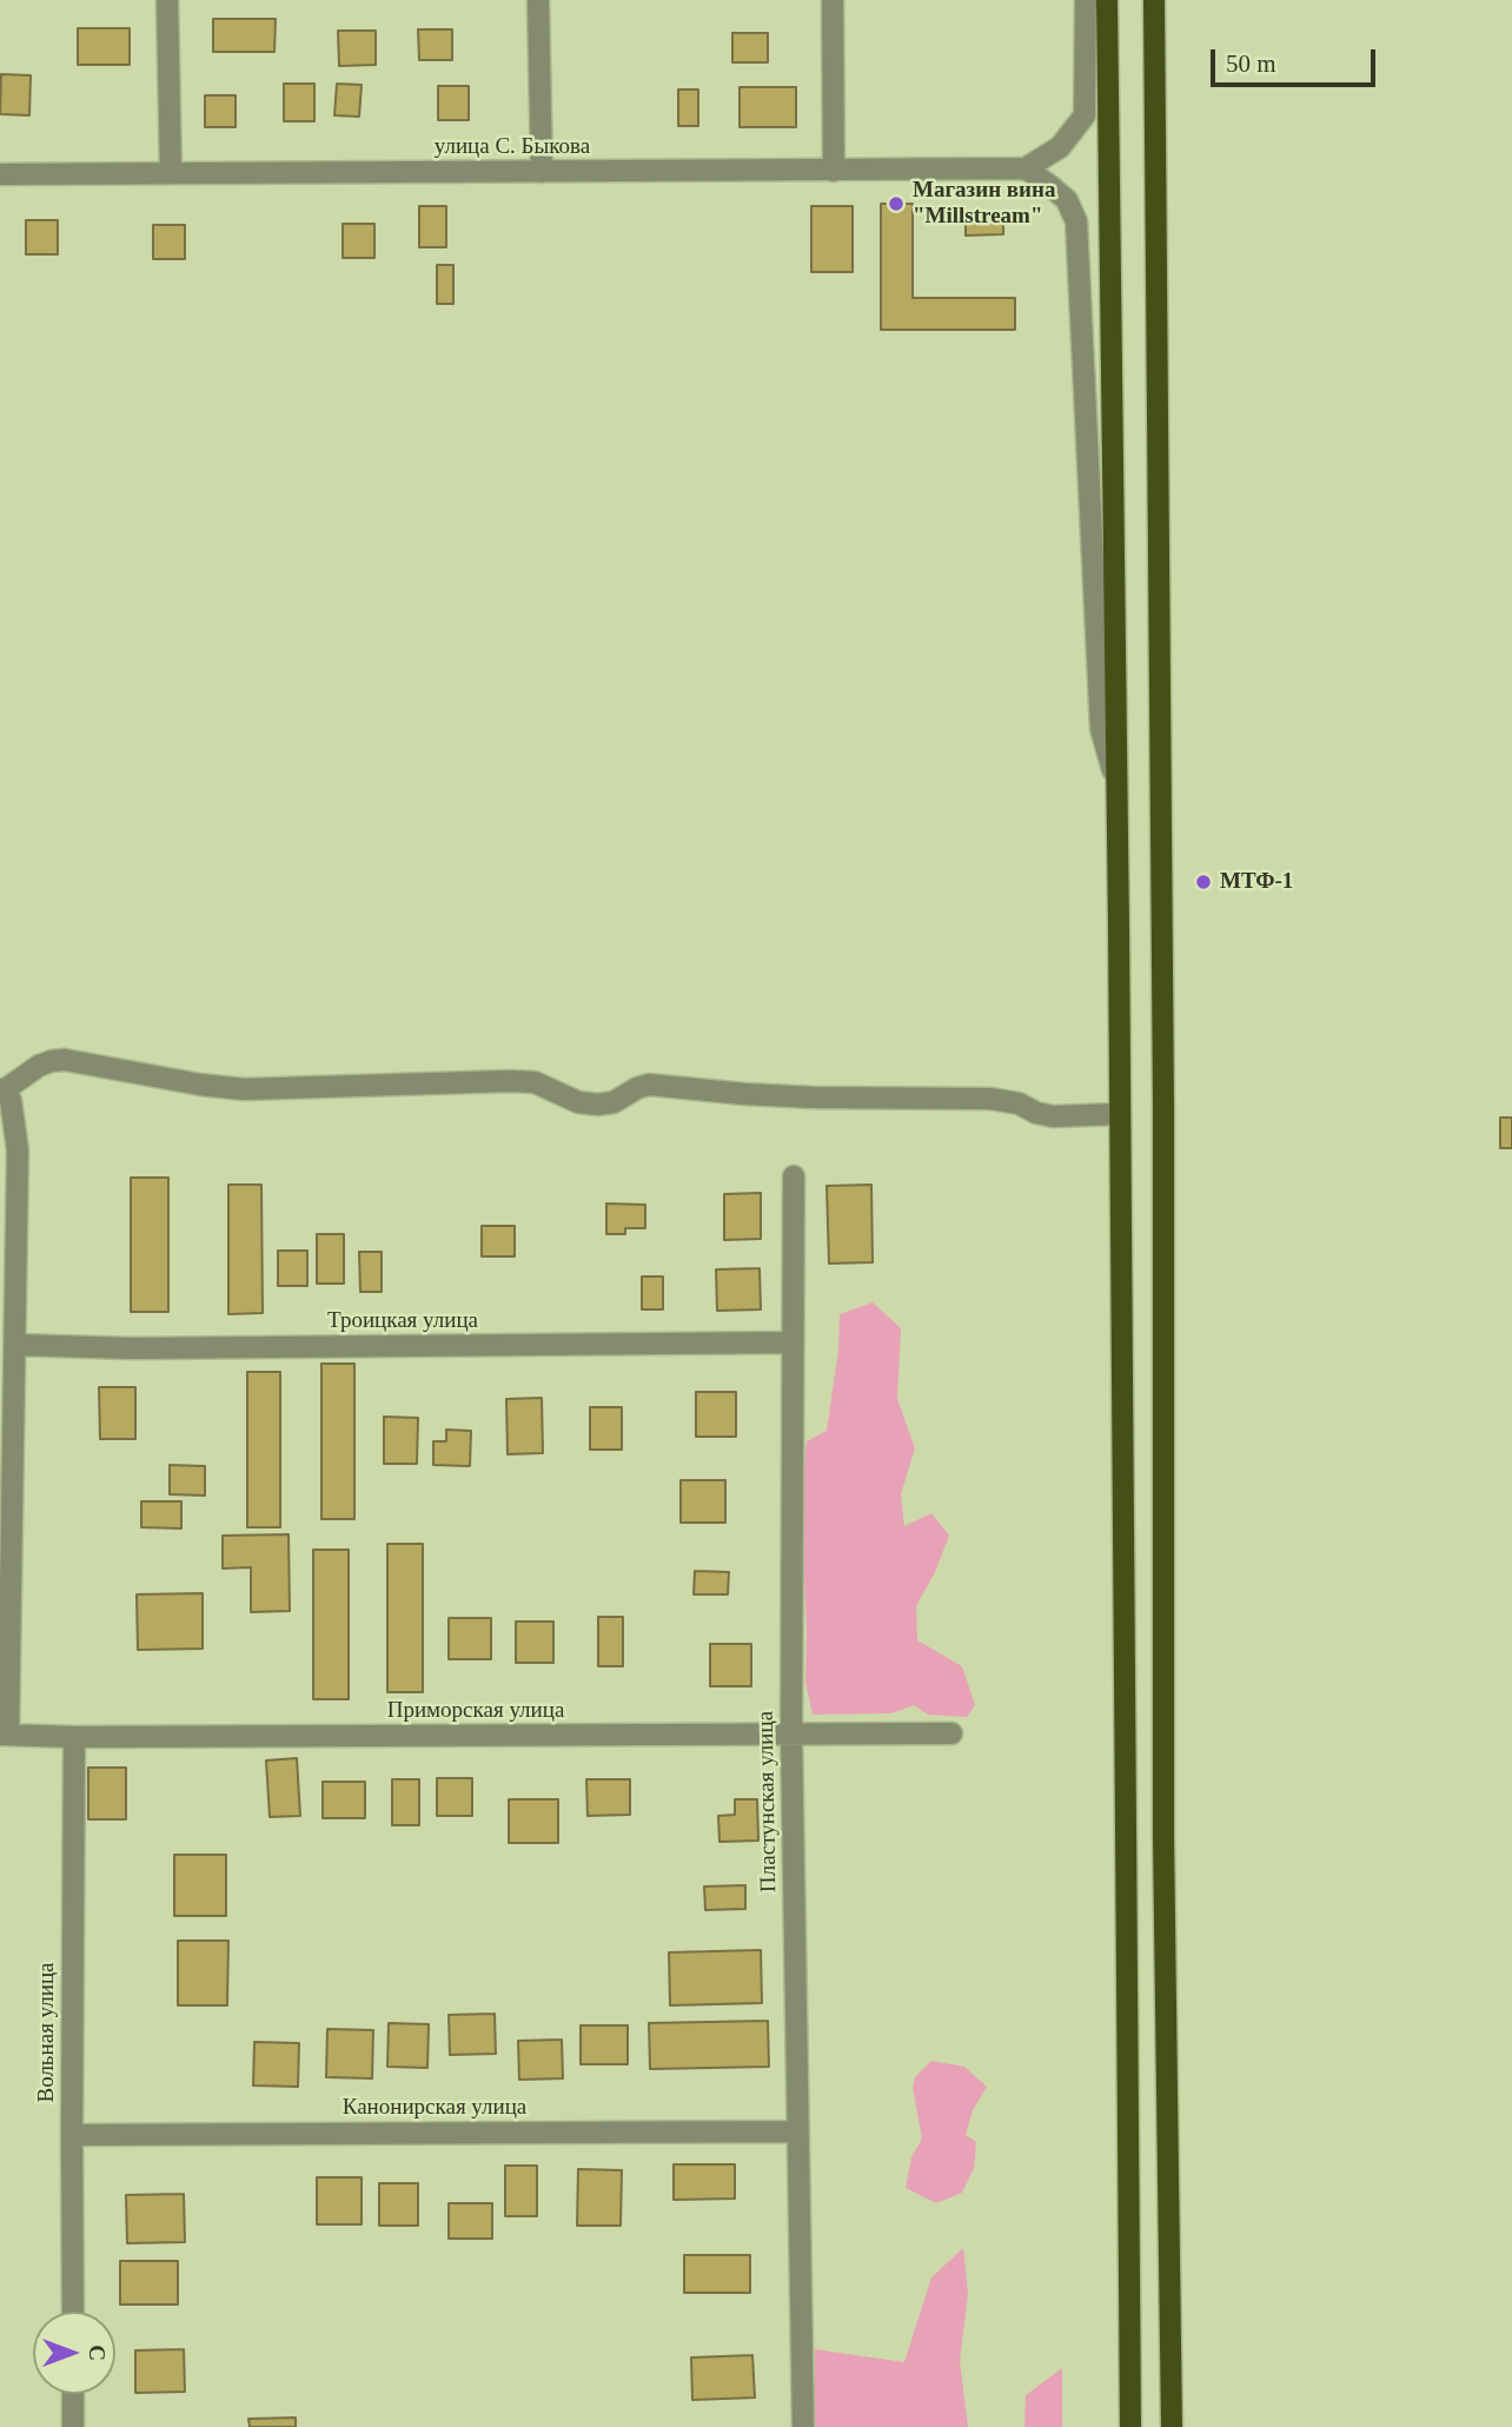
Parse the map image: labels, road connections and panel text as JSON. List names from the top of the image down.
{
  "streets": {
    "street": [
      "улица С. Быкова",
      "Троицкая улица",
      "Приморская улица",
      "Пластунская улица",
      "Вольная улица",
      "Канонирская улица"
    ]
  },
  "crossings": [
    ["Троицкая улица", "Пластунская улица"],
    ["Приморская улица", "Пластунская улица"],
    ["Приморская улица", "Вольная улица"],
    ["Пластунская улица", "Канонирская улица"],
    ["Вольная улица", "Канонирская улица"]
  ],
  "places": ["Магазин вина \"Millstream\"", "МТФ-1"],
  "scale_bar": "50 m",
  "north": "right"
}
